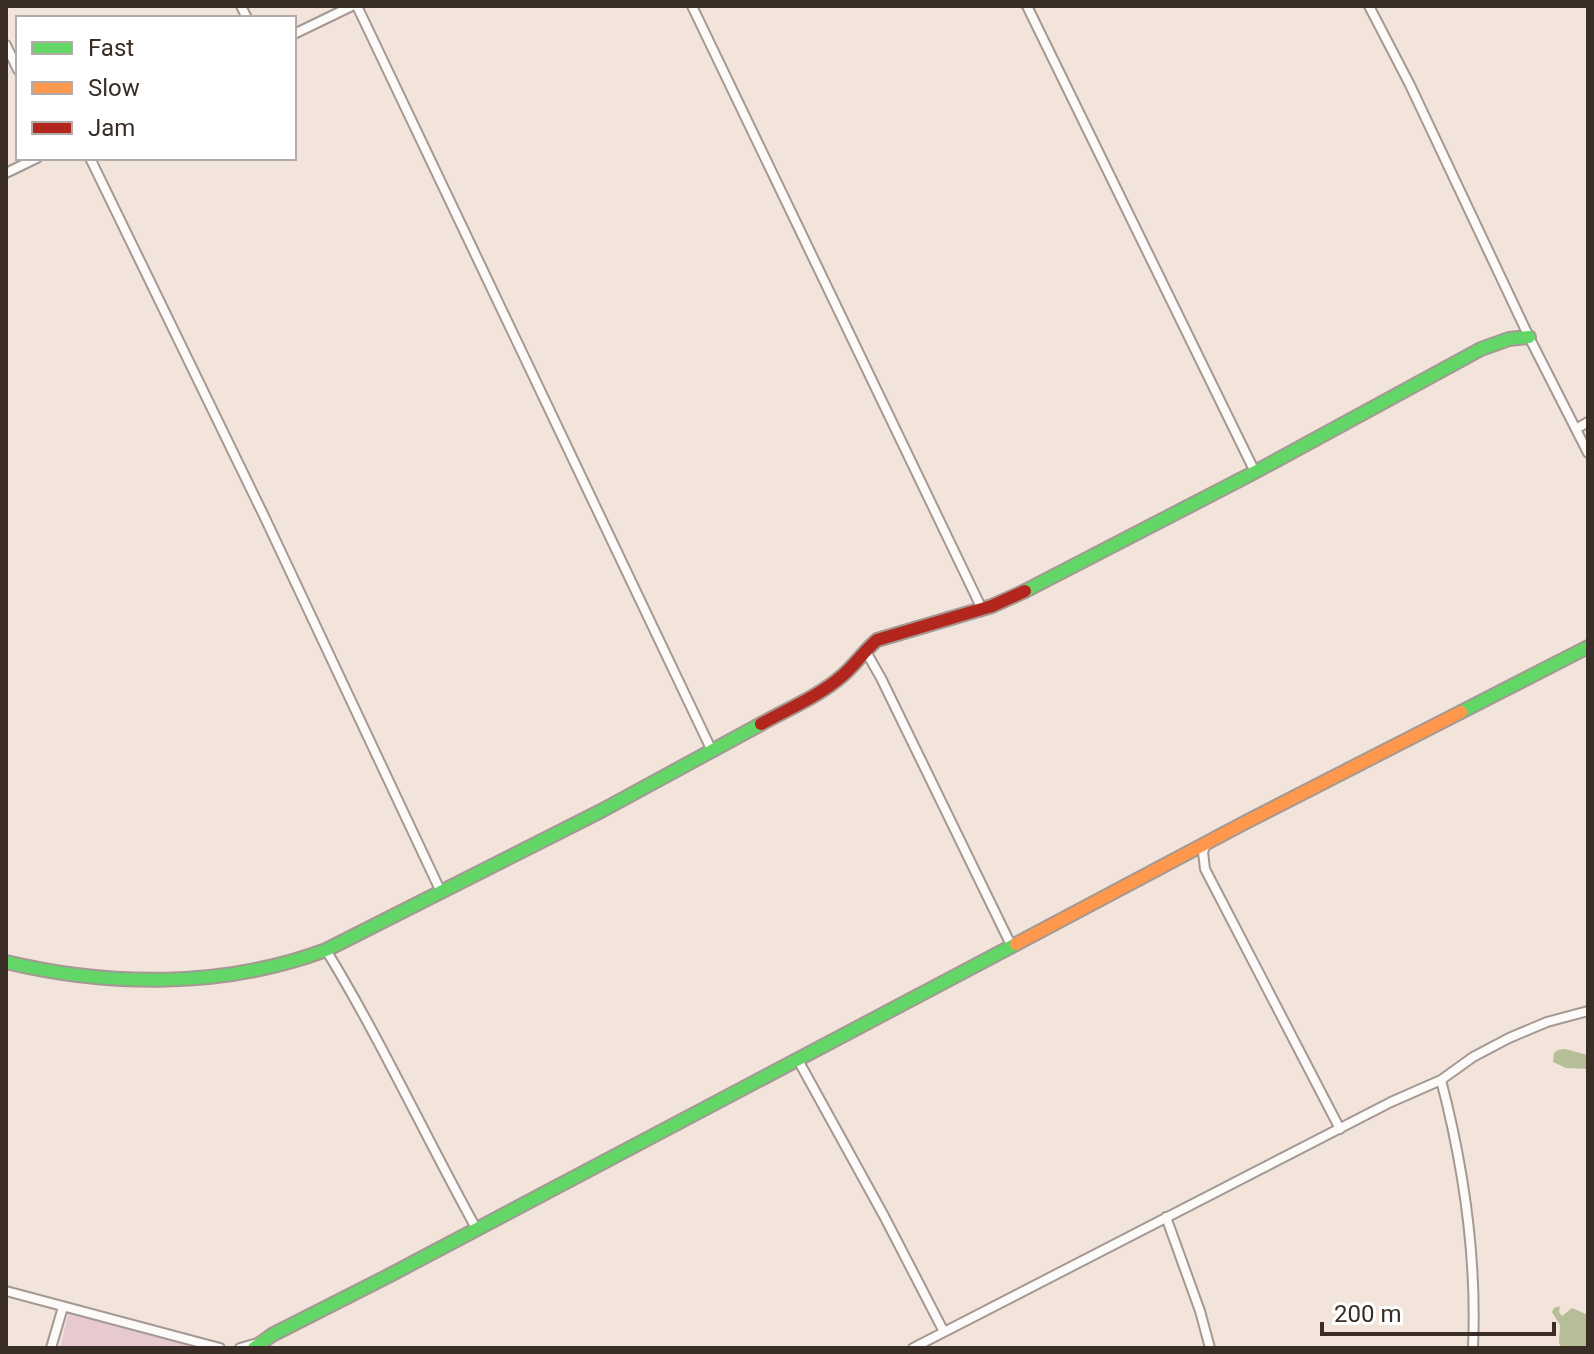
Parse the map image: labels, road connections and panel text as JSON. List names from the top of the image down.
{
  "legend": ["Fast", "Slow", "Jam"],
  "scale_bar": "200 m"
}
